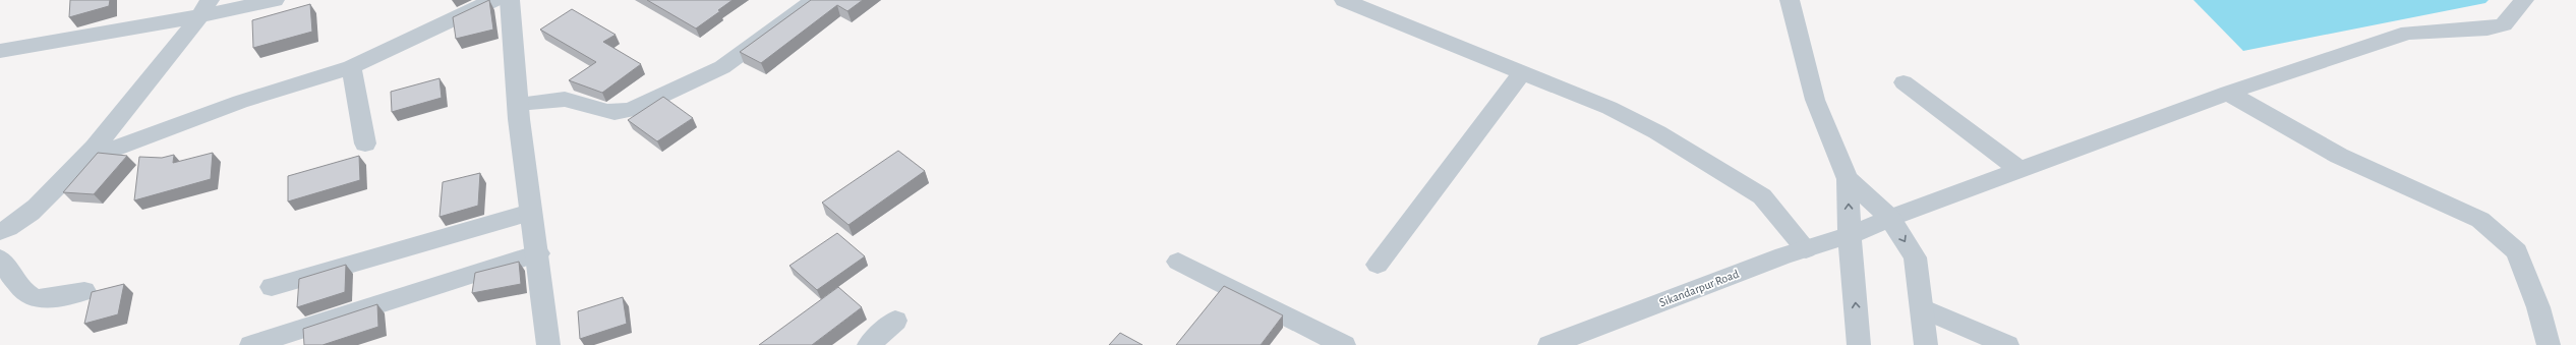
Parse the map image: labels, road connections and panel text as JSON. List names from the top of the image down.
{
  "streets": {
    "street": ["Sikandarpur Road"]
  }
}
